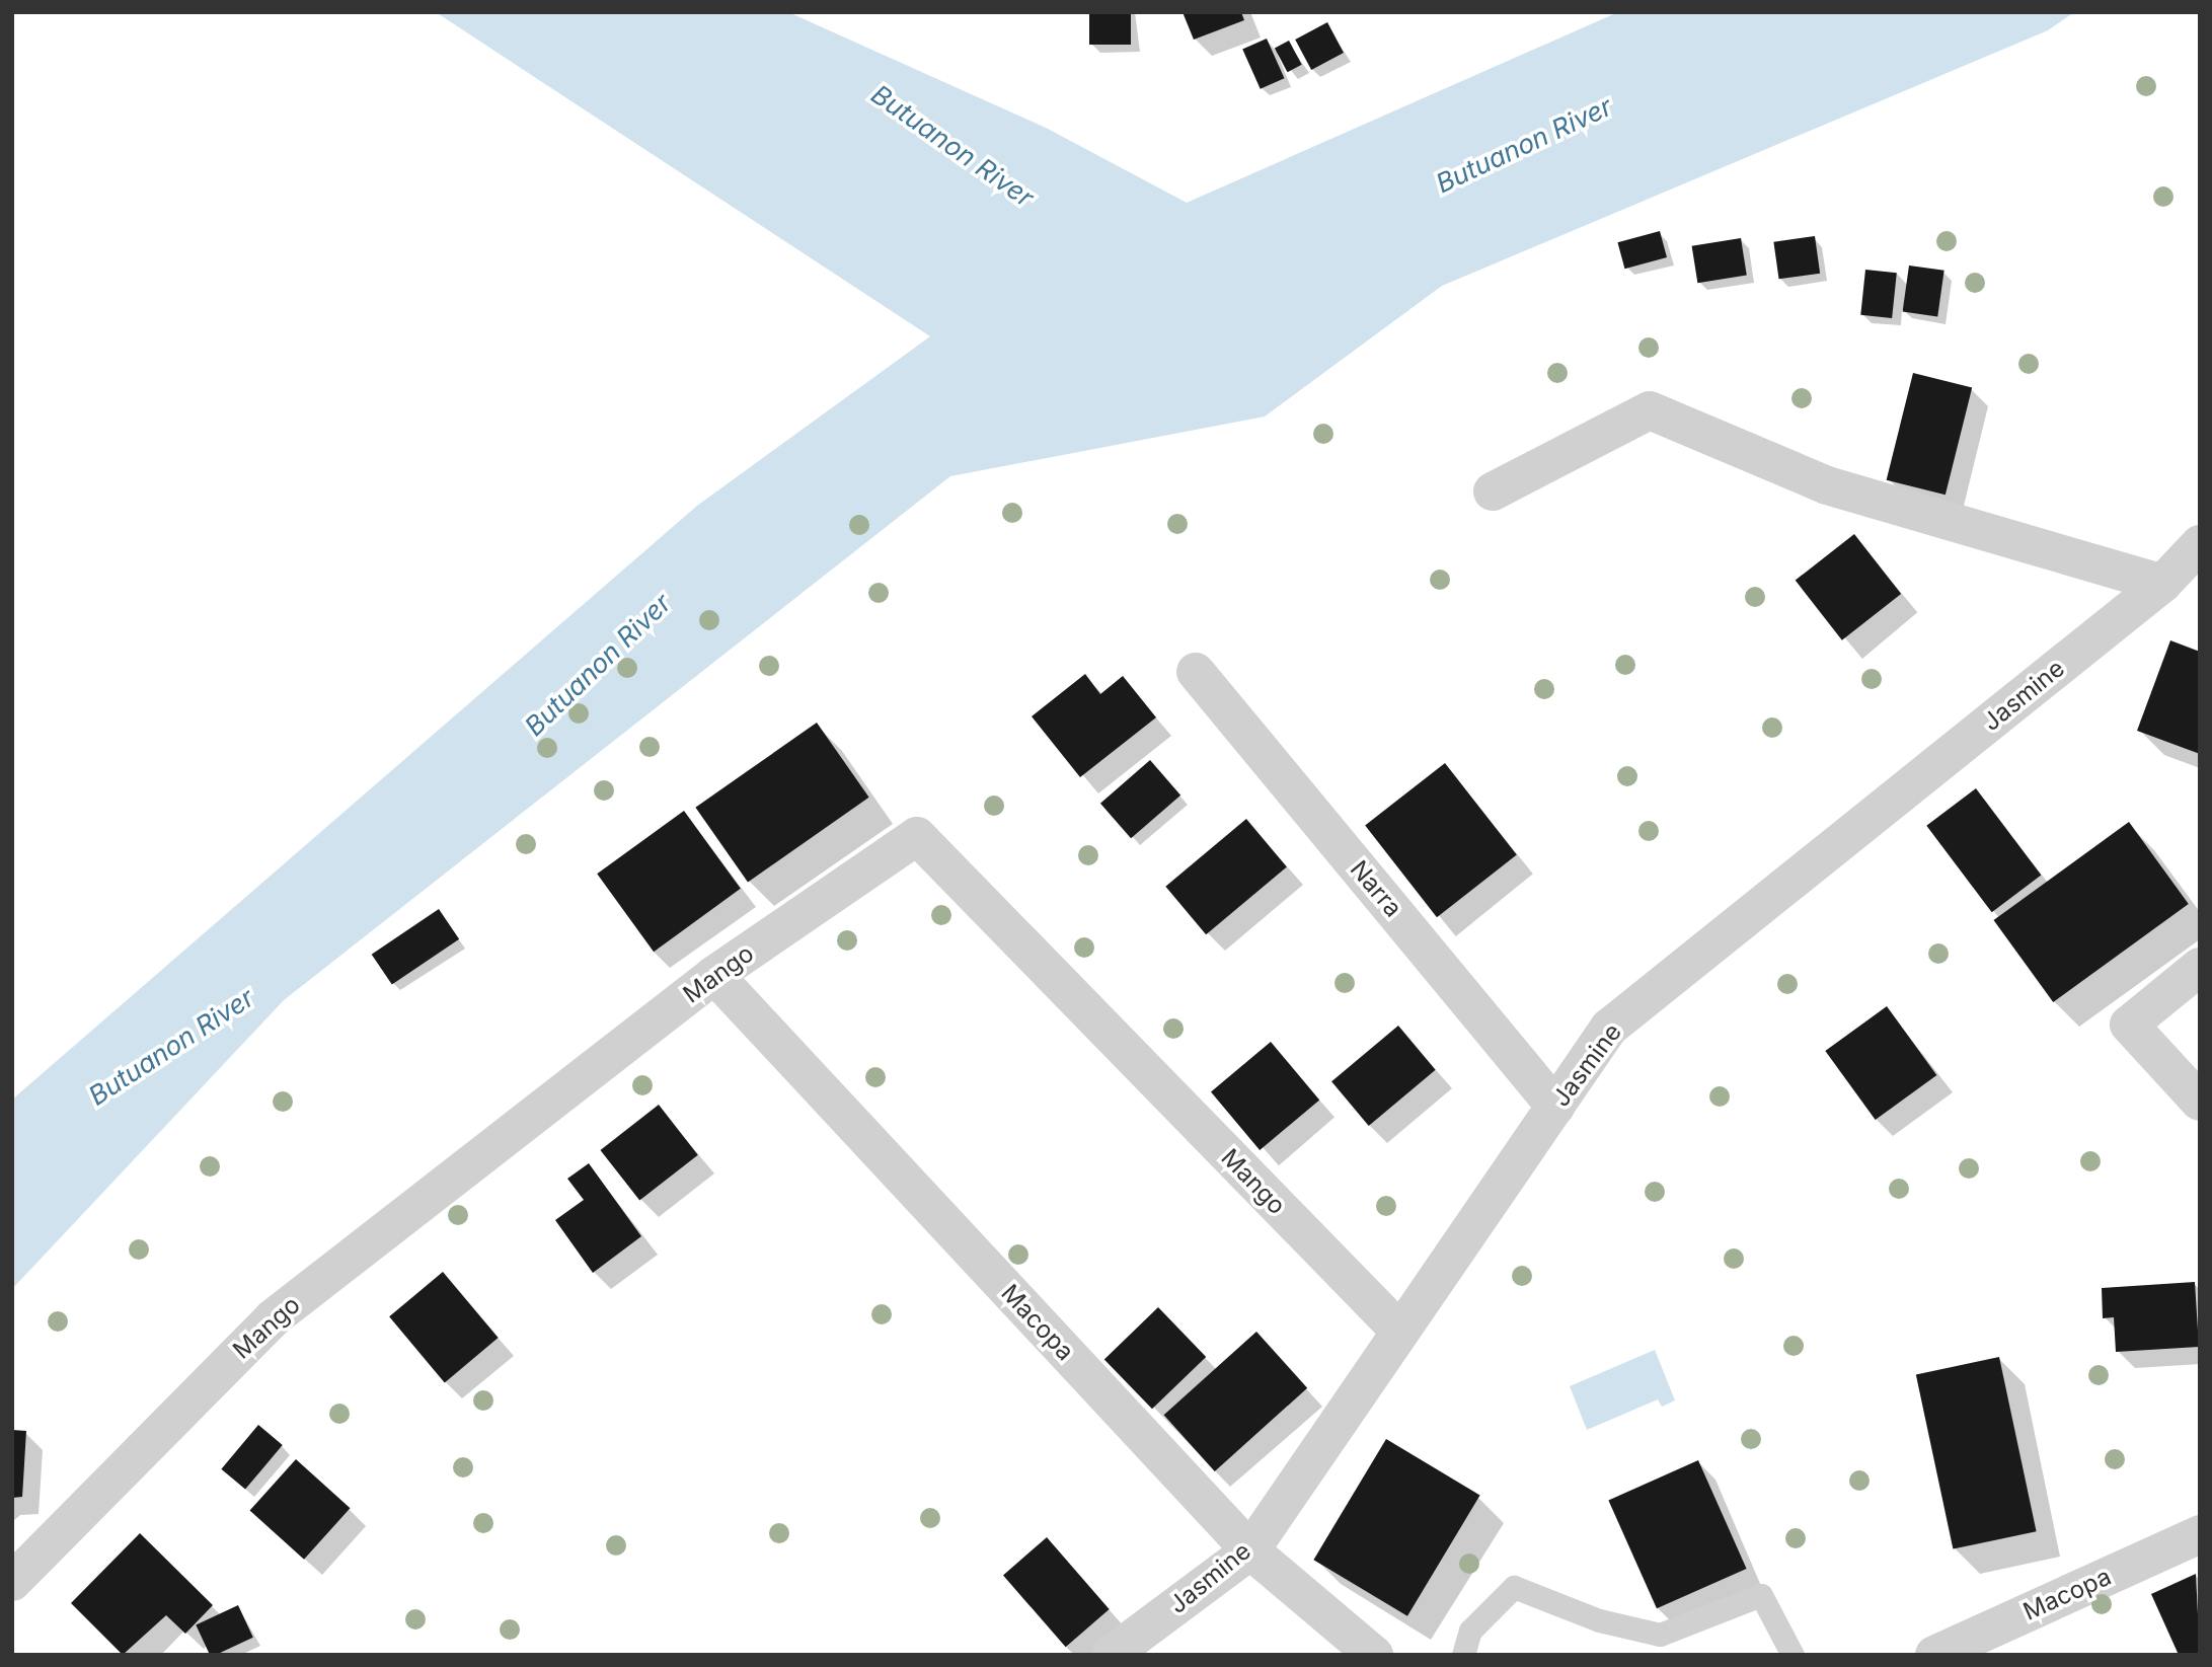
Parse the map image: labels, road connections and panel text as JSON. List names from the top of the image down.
{
  "streets": {
    "street": [
      "Jasmine",
      "Narra",
      "Mango",
      "Macopa"
    ]
  },
  "crossings": [
    ["Jasmine", "Narra"],
    ["Jasmine", "Mango"],
    ["Jasmine", "Macopa"],
    ["Mango", "Macopa"]
  ],
  "water": ["Butuanon River"]
}
